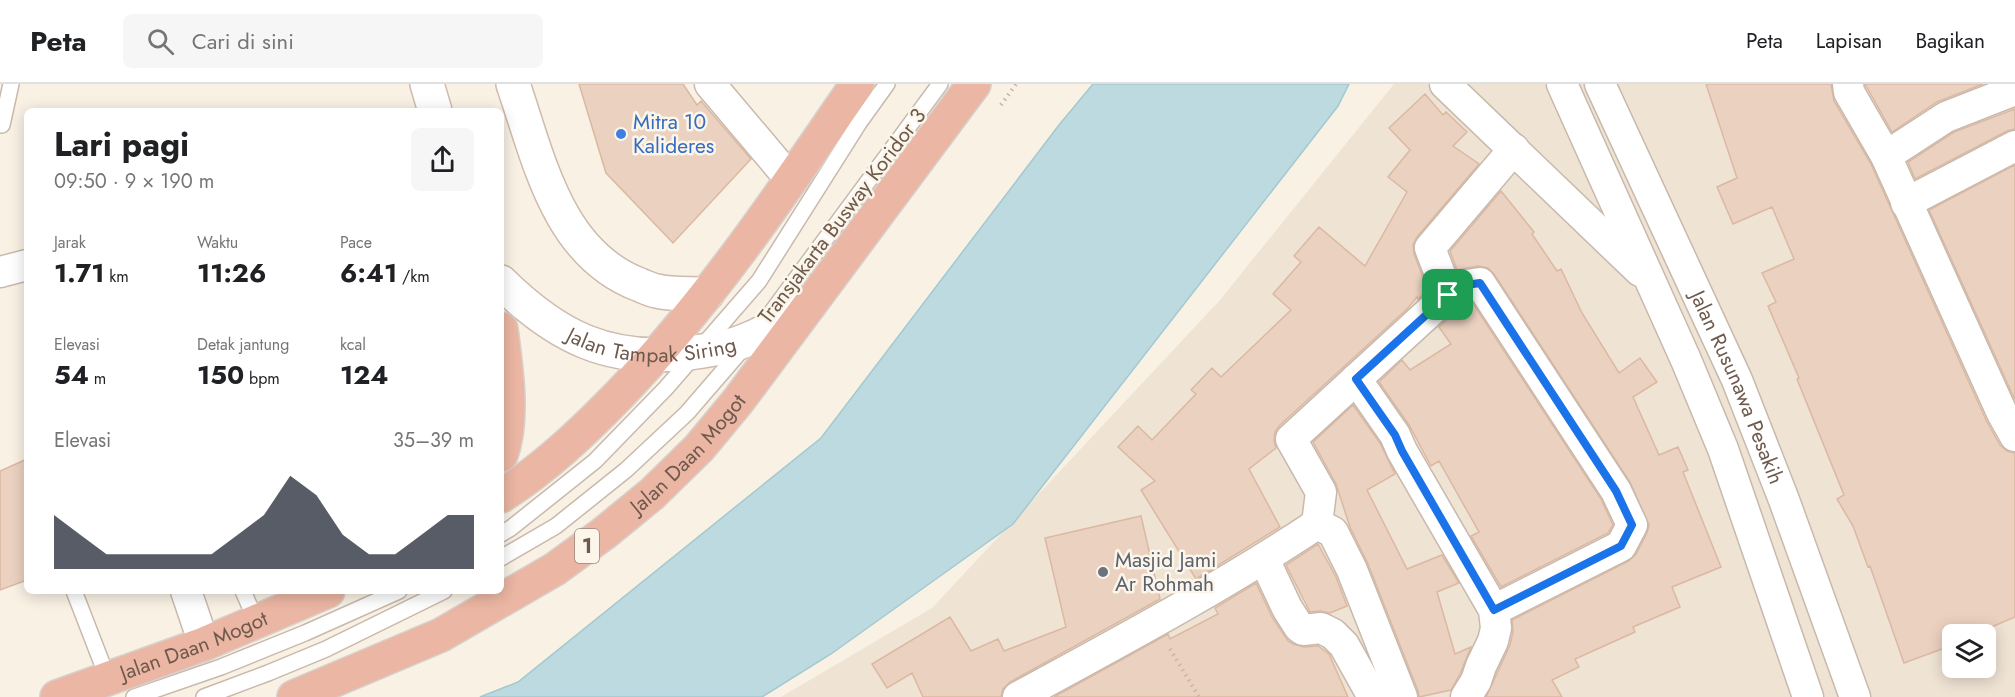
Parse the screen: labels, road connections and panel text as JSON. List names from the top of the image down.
{
  "streets": {
    "highway": ["Jalan Daan Mogot", "1"],
    "main road": ["Jalan Tampak Siring"],
    "street": ["Jalan Rusunawa Pesakih"],
    "lane": ["Transjakarta Busway Koridor 3"]
  },
  "crossings": [
    ["Transjakarta Busway Koridor 3", "Jalan Tampak Siring"],
    ["Jalan Tampak Siring", "Jalan Daan Mogot"]
  ],
  "places": ["Mitra 10 Kalideres", "Masjid Jami Ar Rohmah"],
  "page": {
    "header": "Peta",
    "search": "Cari di sini",
    "nav": ["Peta", "Lapisan", "Bagikan"],
    "heading": ["Lari pagi", "09:50 · 9 × 190 m"],
    "stats": [
      ["Jarak", "1.71 km"],
      ["Waktu", "11:26"],
      ["Pace", "6:41 /km"],
      ["Elevasi", "54 m"],
      ["Detak jantung", "150 bpm"],
      ["kcal", "124"]
    ],
    "chart": ["Elevasi", "35–39 m"]
  }
}
